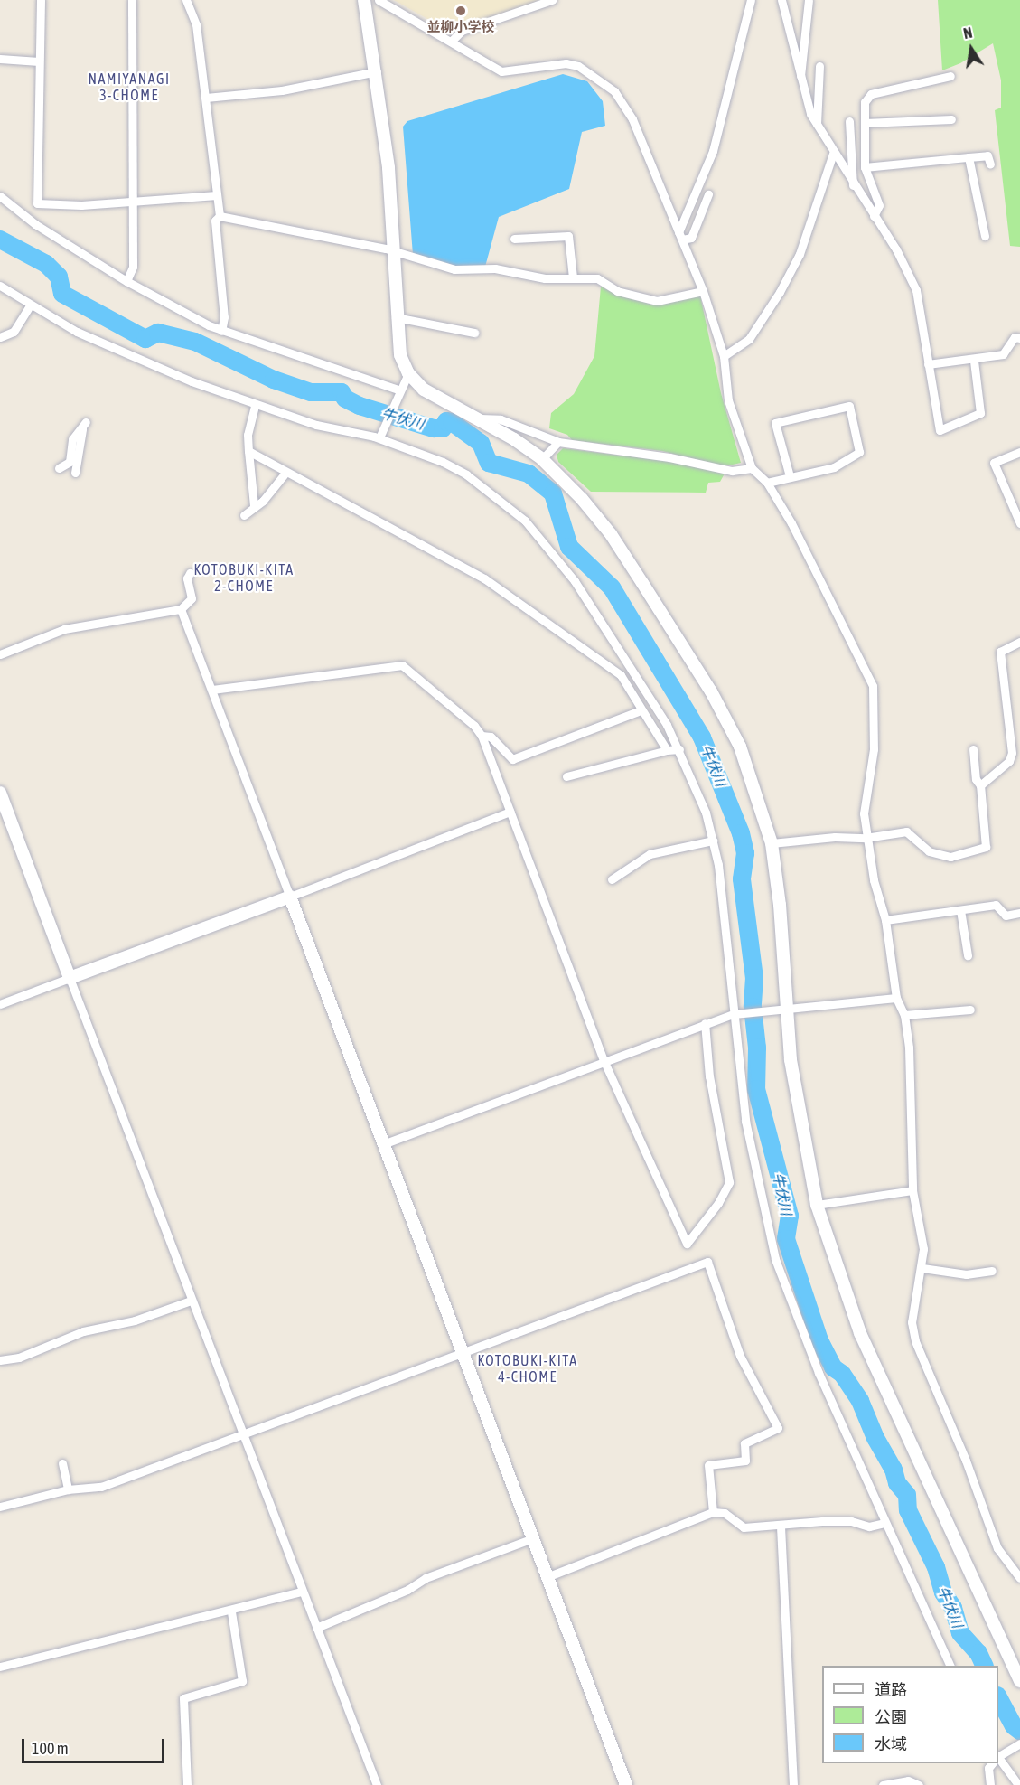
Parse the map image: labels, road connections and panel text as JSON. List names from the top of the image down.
{
  "districts": ["NAMIYANAGI 3-CHOME", "KOTOBUKI-KITA 2-CHOME", "KOTOBUKI-KITA 4-CHOME"],
  "water": ["牛伏川"],
  "places": ["並柳小学校"],
  "legend": ["道路", "公園", "水域"],
  "scale_bar": "100 m",
  "north": "top"
}
